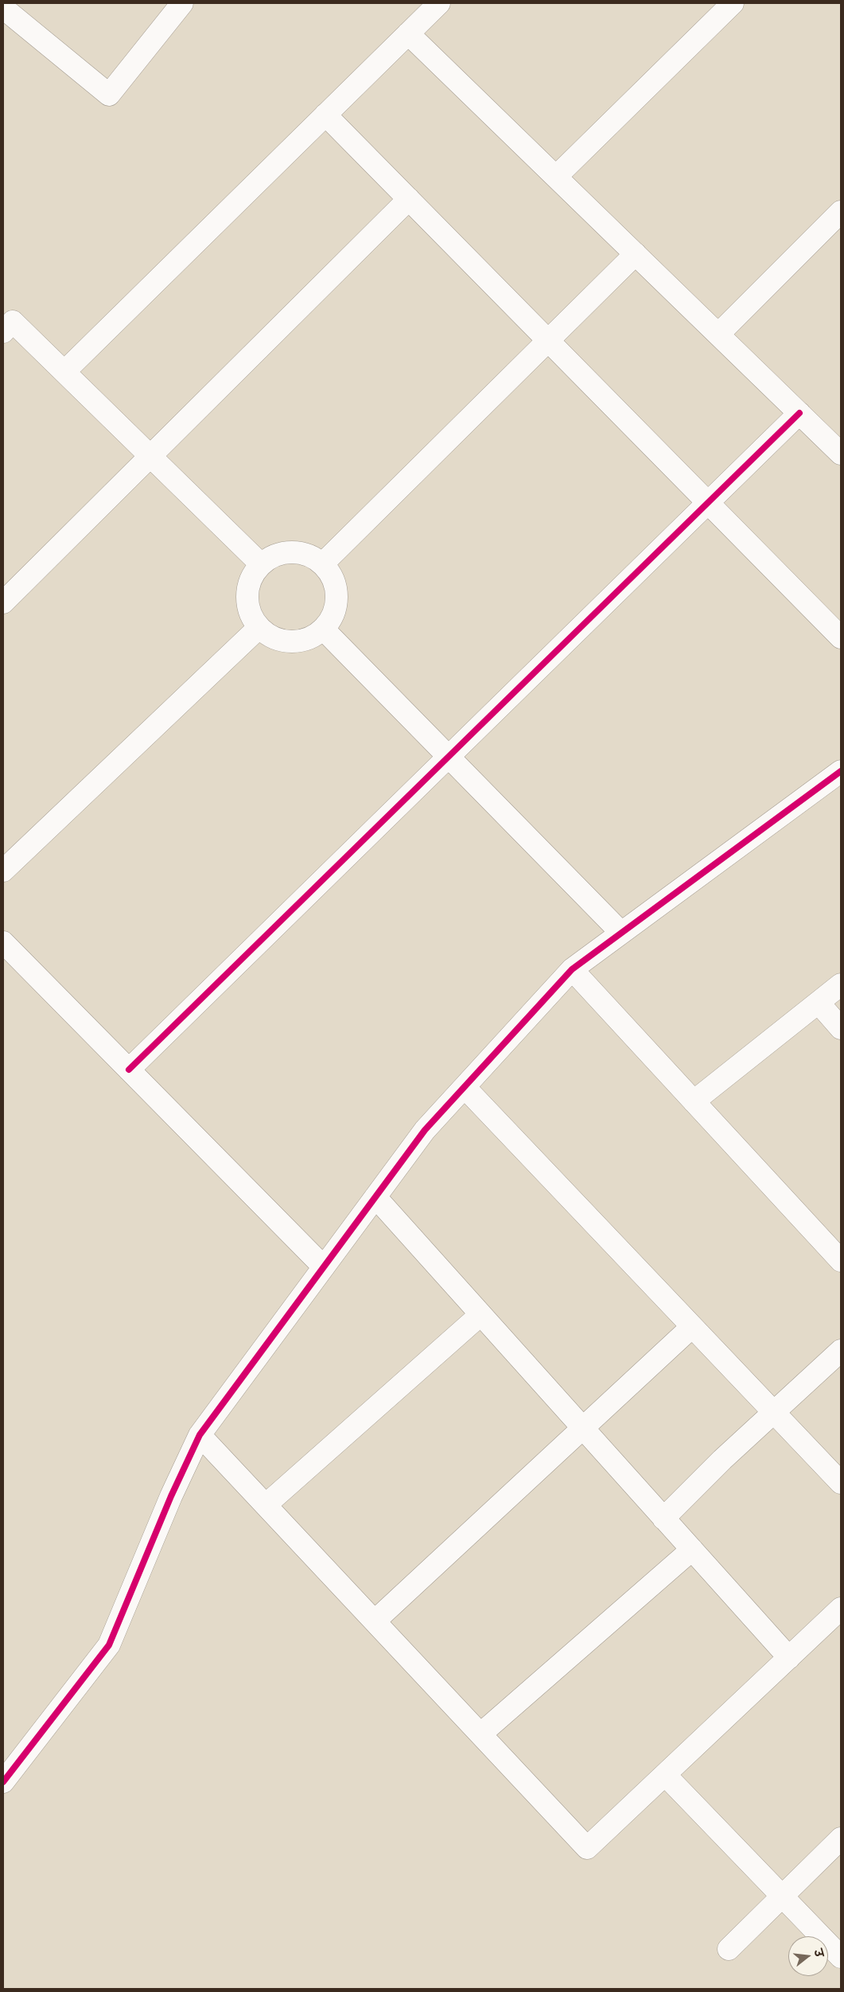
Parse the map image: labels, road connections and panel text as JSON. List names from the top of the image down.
{
  "north": "right"
}
